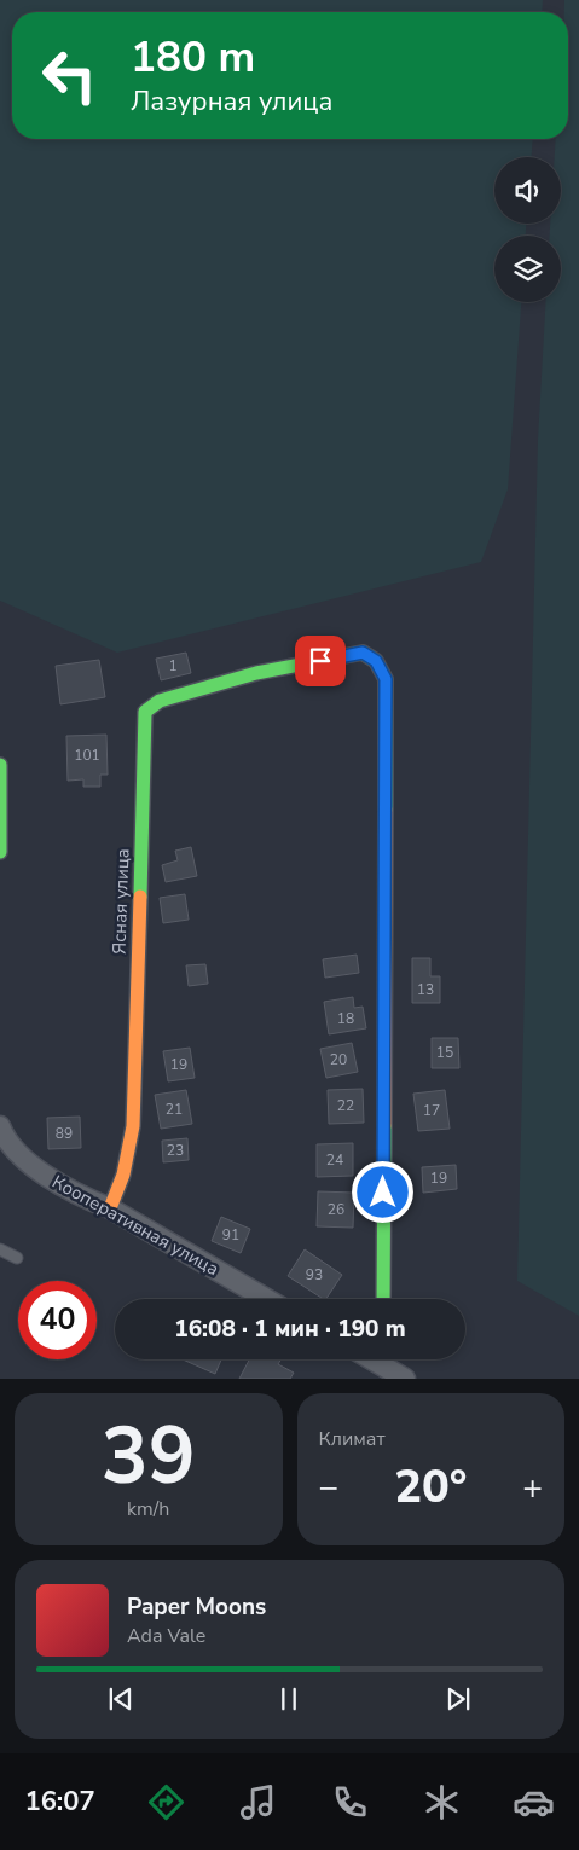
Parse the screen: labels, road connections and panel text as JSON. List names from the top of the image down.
{
  "streets": {
    "street": ["Ясная улица", "Кооперативная улица"]
  },
  "crossings": [
    ["Ясная улица", "Кооперативная улица"]
  ],
  "house_numbers": [
    "1",
    "101",
    "13",
    "18",
    "15",
    "20",
    "19",
    "22",
    "21",
    "17",
    "89",
    "23",
    "24",
    "19",
    "26",
    "91",
    "93"
  ],
  "page": {
    "turn": ["180 m", "Лазурная улица"],
    "limit": "40",
    "trip": "16:08 · 1 мин · 190 m",
    "tile": [
      ["39", "km/h"],
      "Климат"
    ],
    "heat": ["−", "20°", "+"],
    "song": ["Paper Moons", "Ada Vale"],
    "tabs": "16:07"
  }
}
